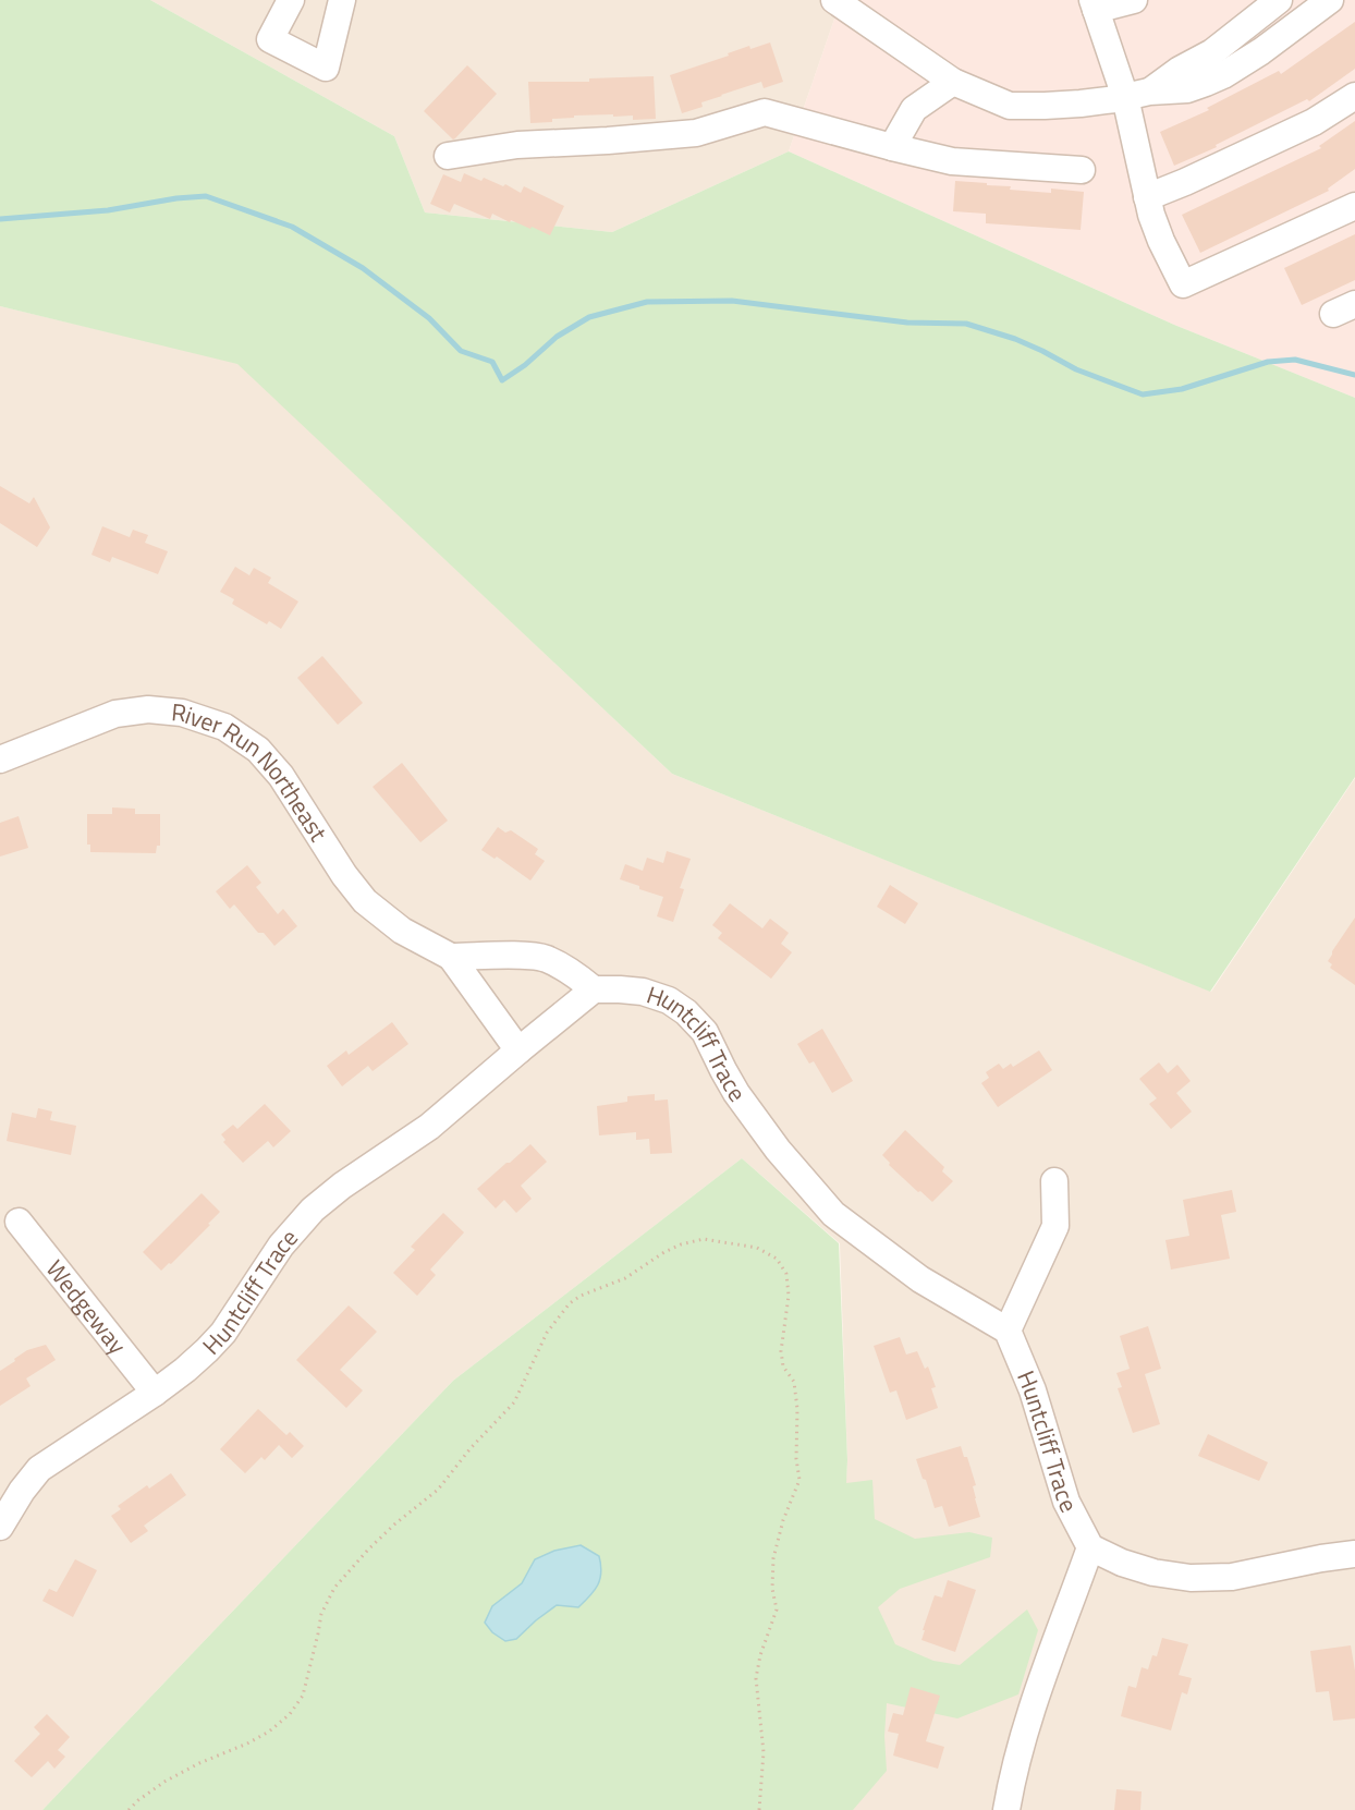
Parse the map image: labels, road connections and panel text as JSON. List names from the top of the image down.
{
  "streets": {
    "street": ["River Run Northeast", "Huntcliff Trace", "Wedgeway"]
  },
  "crossings": [
    ["River Run Northeast", "Huntcliff Trace"],
    ["Huntcliff Trace", "Wedgeway"]
  ]
}
